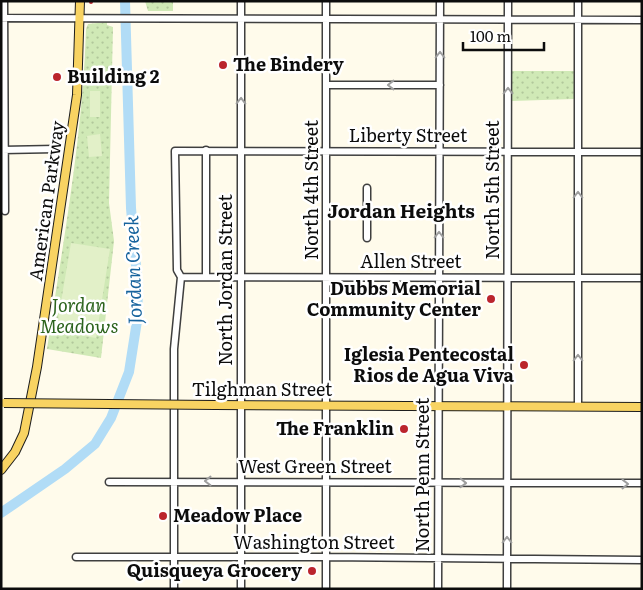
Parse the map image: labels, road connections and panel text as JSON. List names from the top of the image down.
{
  "streets": {
    "main road": ["American Parkway", "Tilghman Street"],
    "street": [
      "Liberty Street",
      "North 4th Street",
      "North 5th Street",
      "Allen Street",
      "North Jordan Street",
      "West Green Street",
      "North Penn Street",
      "Washington Street"
    ]
  },
  "crossings": [
    ["Liberty Street", "North 4th Street"],
    ["Liberty Street", "North 5th Street"],
    ["Liberty Street", "Allen Street"],
    ["Liberty Street", "North Jordan Street"],
    ["Liberty Street", "North Penn Street"],
    ["North 4th Street", "Allen Street"],
    ["North 4th Street", "Tilghman Street"],
    ["North 4th Street", "West Green Street"],
    ["North 4th Street", "Washington Street"],
    ["North 5th Street", "Allen Street"],
    ["North 5th Street", "Tilghman Street"],
    ["North 5th Street", "West Green Street"],
    ["North 5th Street", "Washington Street"],
    ["Allen Street", "North Jordan Street"],
    ["Allen Street", "North Penn Street"],
    ["North Jordan Street", "Tilghman Street"],
    ["North Jordan Street", "West Green Street"],
    ["North Jordan Street", "Washington Street"],
    ["Tilghman Street", "North Penn Street"],
    ["West Green Street", "North Penn Street"],
    ["North Penn Street", "Washington Street"]
  ],
  "one_way": ["North 5th Street"],
  "districts": ["Jordan Heights"],
  "water": ["Jordan Creek"],
  "parks": ["Jordan Meadows"],
  "places": [
    "The Bindery",
    "Building 2",
    "Dubbs Memorial Community Center",
    "Iglesia Pentecostal Rios de Agua Viva",
    "The Franklin",
    "Meadow Place",
    "Quisqueya Grocery"
  ],
  "scale_bar": "100 m"
}
